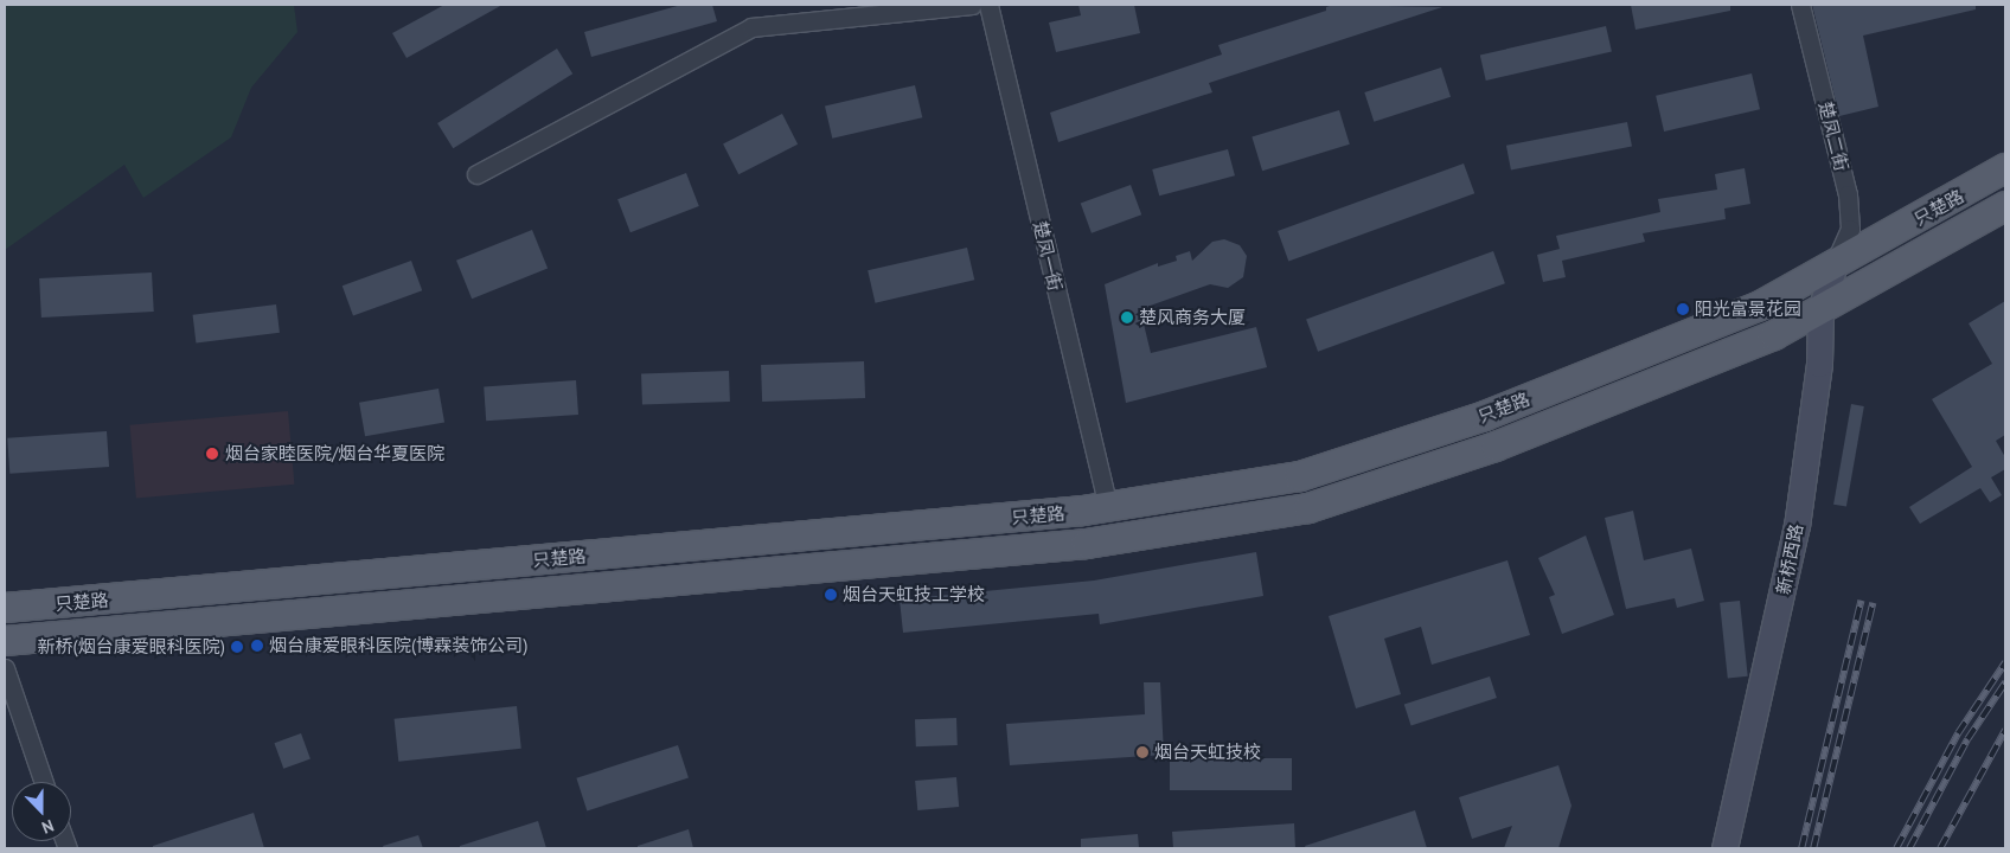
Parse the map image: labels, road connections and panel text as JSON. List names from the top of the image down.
{
  "streets": {
    "main road": ["只楚路"],
    "street": ["楚凤二街", "楚凤一街", "新桥西路"]
  },
  "crossings": [
    ["楚凤二街", "只楚路"],
    ["楚凤二街", "新桥西路"],
    ["只楚路", "楚凤一街"],
    ["只楚路", "新桥西路"]
  ],
  "places": [
    "阳光富景花园",
    "楚风商务大厦",
    "烟台家睦医院/烟台华夏医院",
    "烟台天虹技工学校",
    "烟台康爱眼科医院(博霖装饰公司)",
    "新桥(烟台康爱眼科医院)",
    "烟台天虹技校"
  ],
  "north": "bottom"
}
